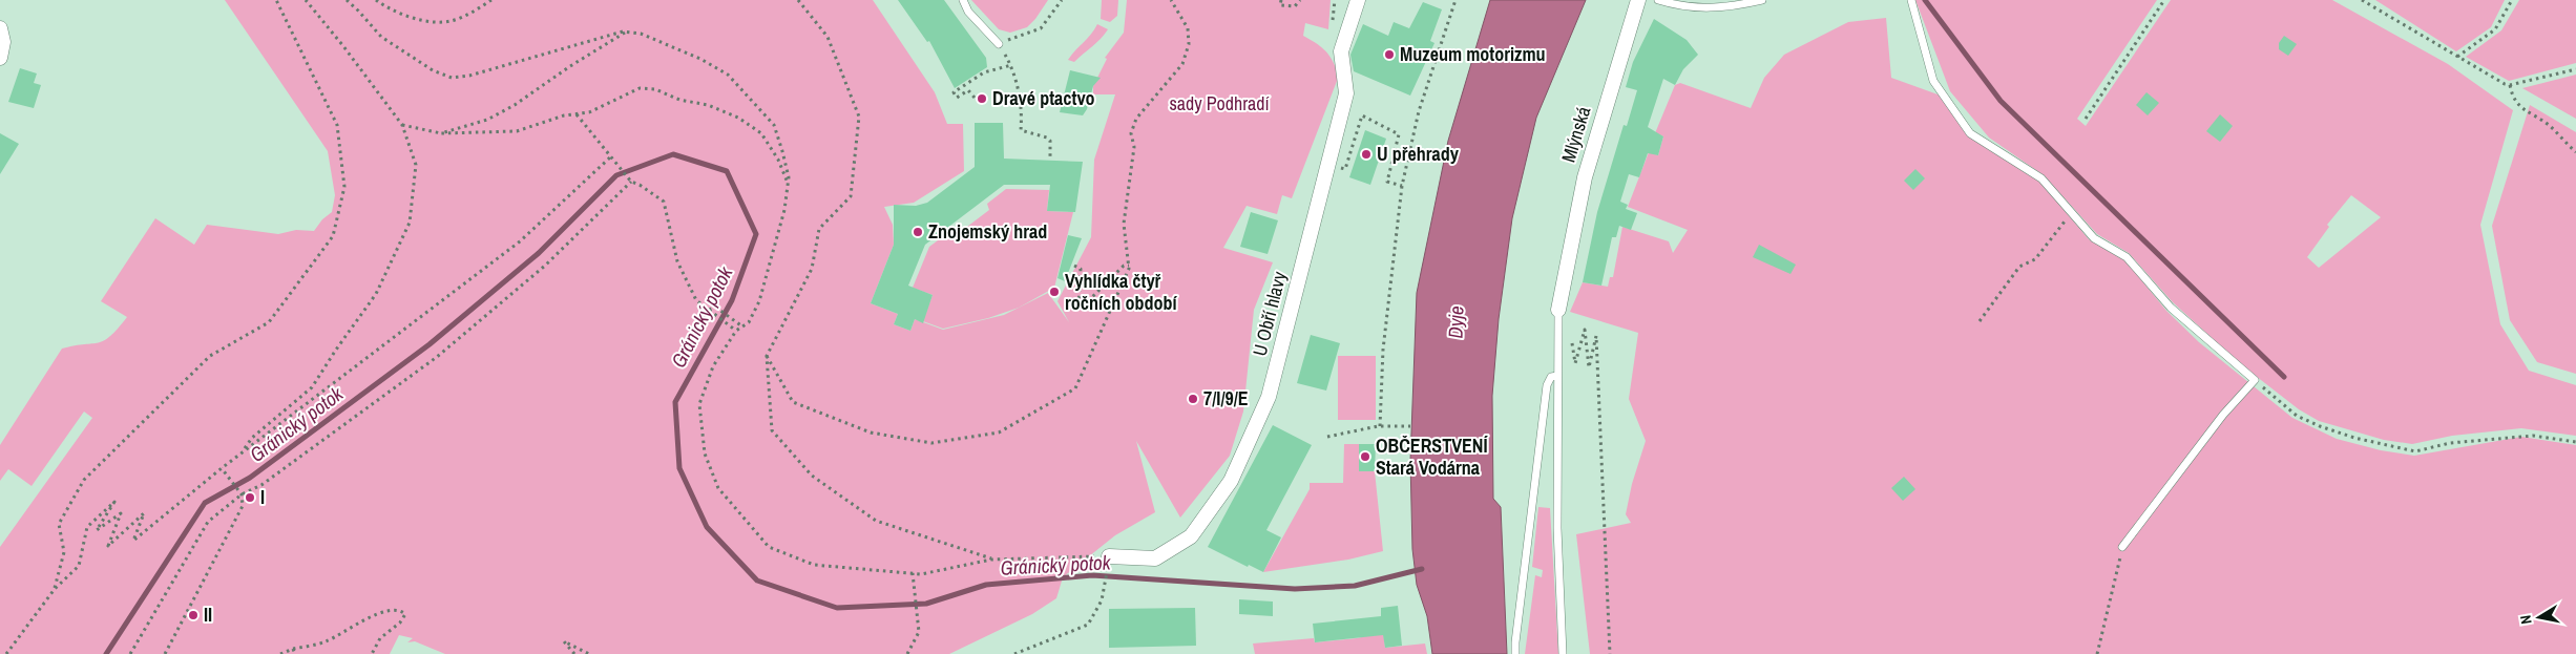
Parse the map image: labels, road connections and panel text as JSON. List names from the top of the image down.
{
  "streets": {
    "street": ["Mlýnská", "U Obří hlavy"]
  },
  "water": ["Gránický potok", "Dyje"],
  "parks": ["sady Podhradí"],
  "places": [
    "Muzeum motorizmu",
    "Dravé ptactvo",
    "U přehrady",
    "Znojemský hrad",
    "Vyhlídka čtyř ročních období",
    "7/I/9/E",
    "OBČERSTVENÍ Stará Vodárna",
    "I",
    "II"
  ],
  "north": "left"
}
